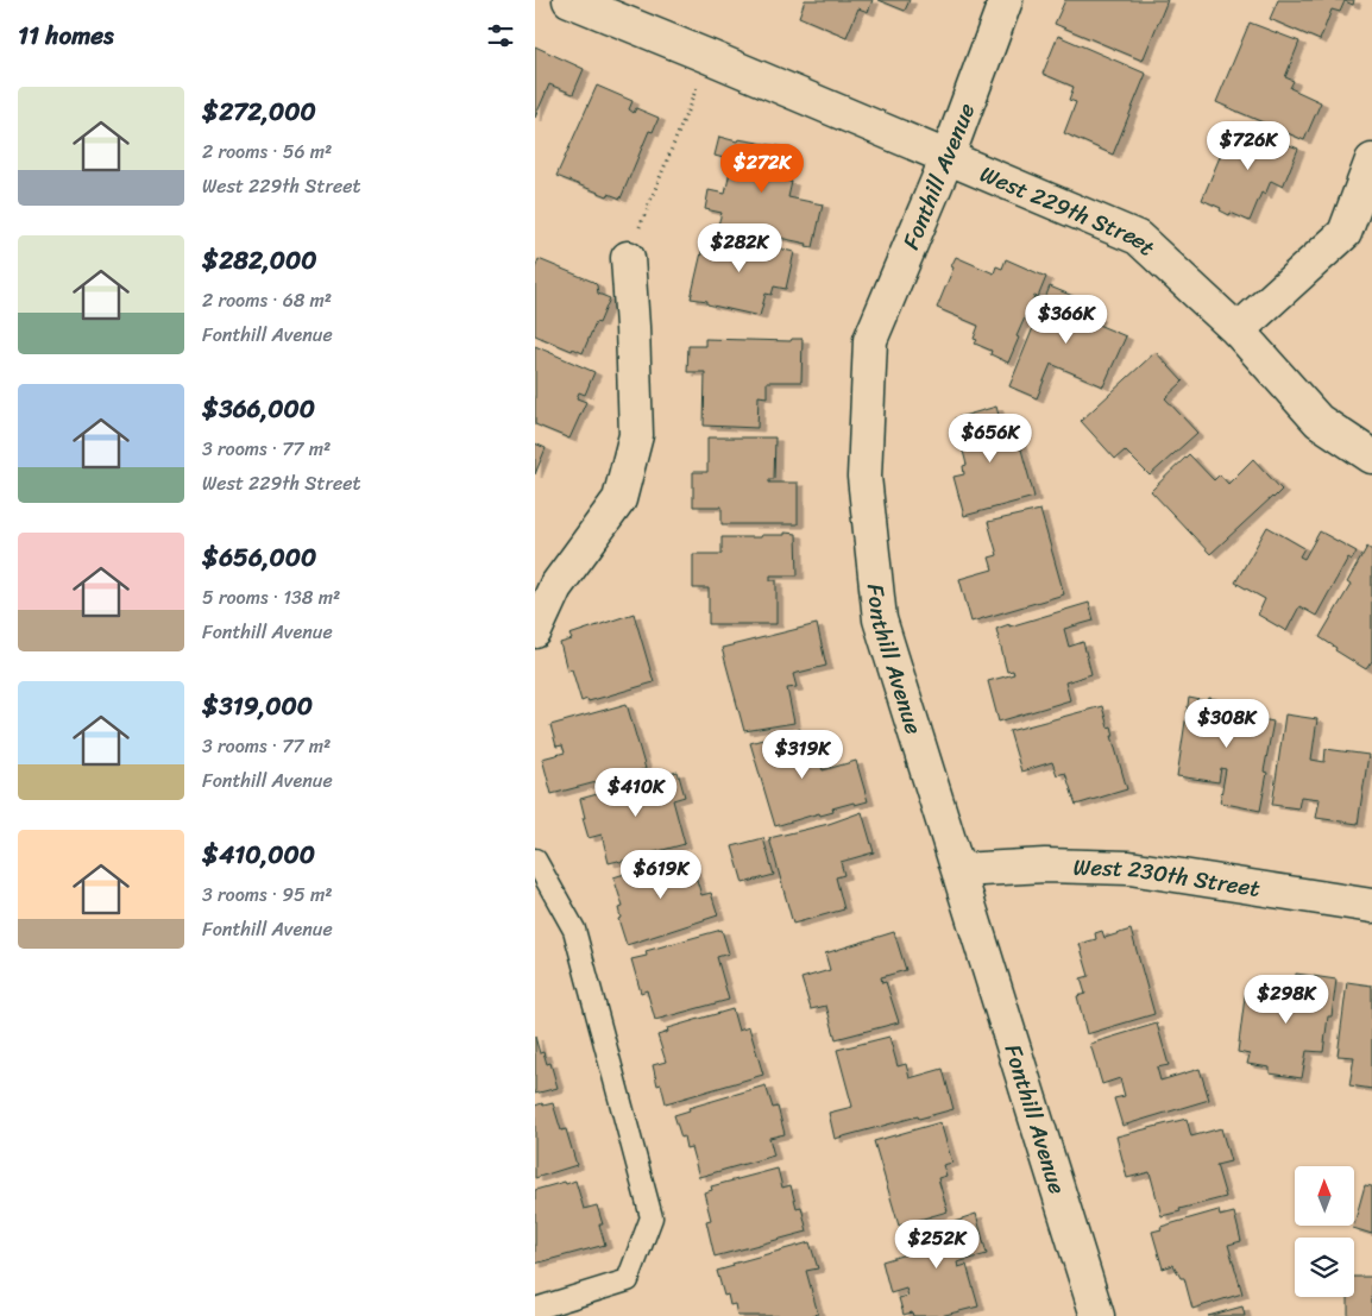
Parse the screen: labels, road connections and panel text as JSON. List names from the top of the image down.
{
  "streets": {
    "street": ["Fonthill Avenue", "West 229th Street", "West 230th Street"]
  },
  "crossings": [
    ["Fonthill Avenue", "West 229th Street"],
    ["Fonthill Avenue", "West 230th Street"]
  ],
  "north": "top",
  "page": {
    "heading": "11 homes",
    "list": [
      {
        "name": "$272,000",
        "note": "2 rooms · 56 m² · West 229th Street"
      },
      {
        "name": "$282,000",
        "note": "2 rooms · 68 m² · Fonthill Avenue"
      },
      {
        "name": "$366,000",
        "note": "3 rooms · 77 m² · West 229th Street"
      },
      {
        "name": "$656,000",
        "note": "5 rooms · 138 m² · Fonthill Avenue"
      },
      {
        "name": "$319,000",
        "note": "3 rooms · 77 m² · Fonthill Avenue"
      },
      {
        "name": "$410,000",
        "note": "3 rooms · 95 m² · Fonthill Avenue"
      }
    ],
    "price": [
      "$726K",
      "$272K",
      "$282K",
      "$366K",
      "$656K",
      "$308K",
      "$319K",
      "$410K",
      "$619K",
      "$298K",
      "$252K"
    ]
  }
}
